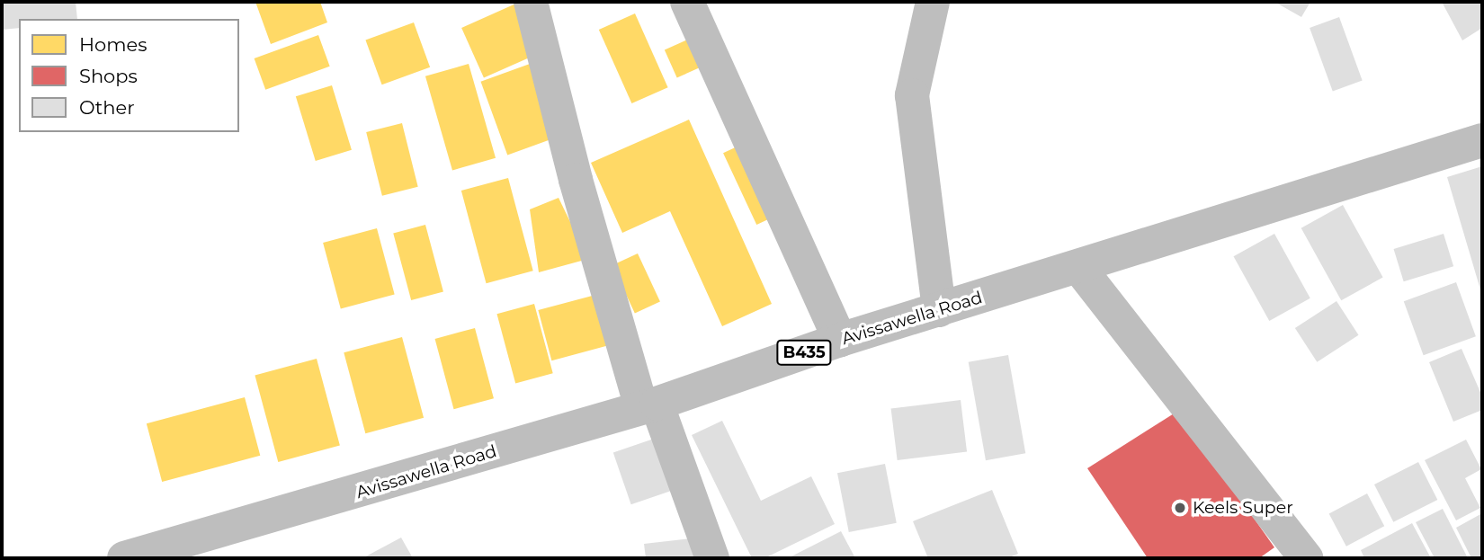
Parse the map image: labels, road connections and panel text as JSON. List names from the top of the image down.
{
  "streets": {
    "street": ["Avissawella Road", "B435"]
  },
  "places": ["Keels Super"],
  "legend": ["Homes", "Shops", "Other"]
}
